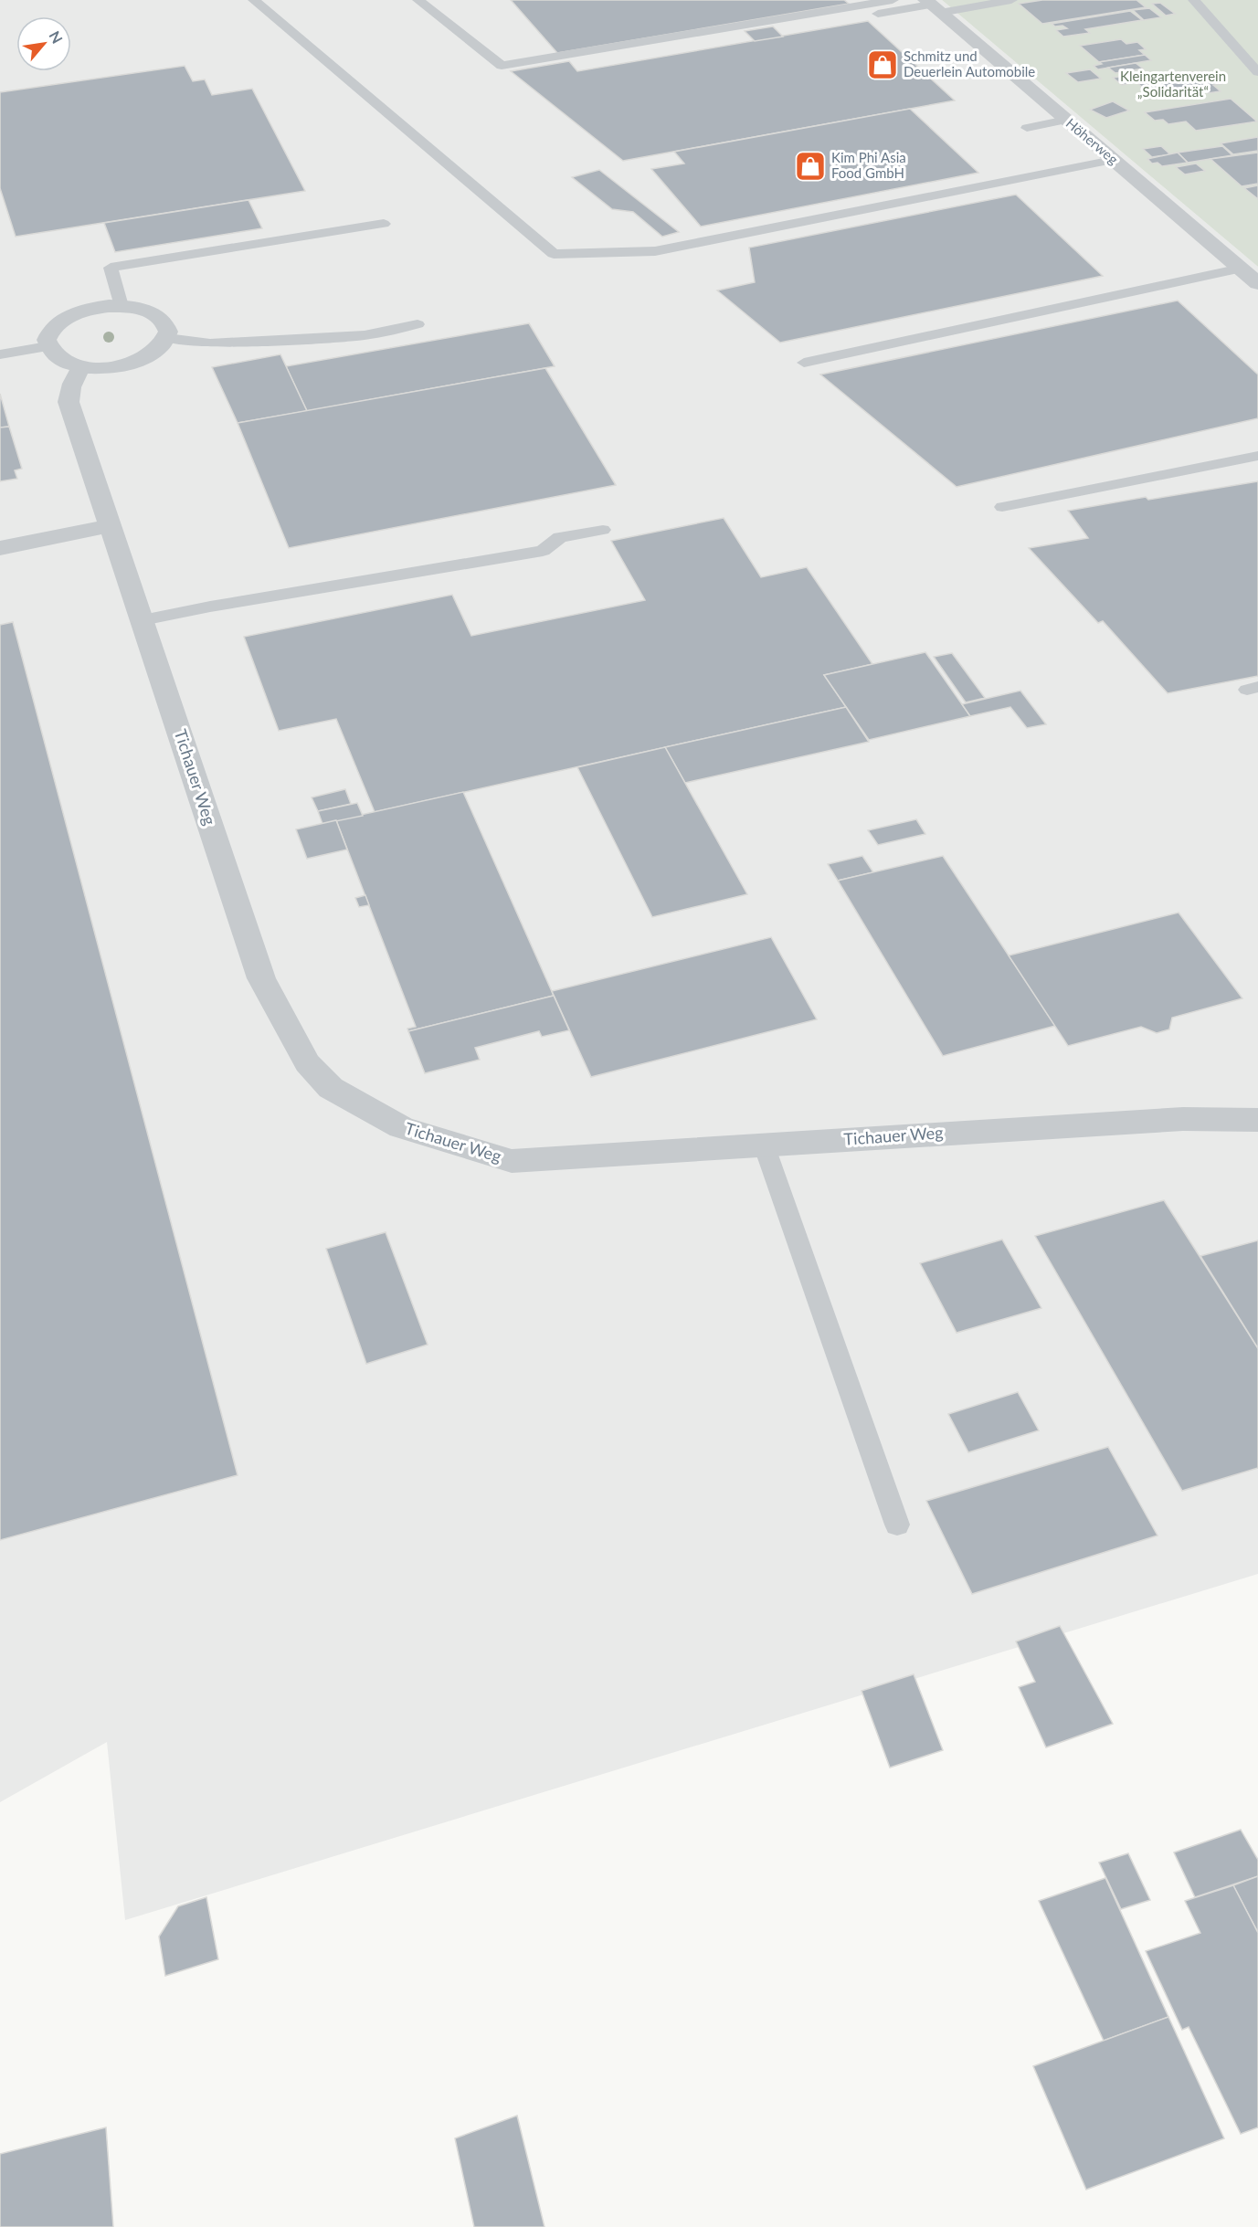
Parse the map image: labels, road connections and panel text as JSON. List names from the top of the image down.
{
  "streets": {
    "street": ["Höherweg", "Tichauer Weg"]
  },
  "parks": ["Kleingartenverein „Solidarität“"],
  "places": {
    "shop": ["Schmitz und Deuerlein Automobile", "Kim Phi Asia Food GmbH"]
  },
  "north": "top right"
}
